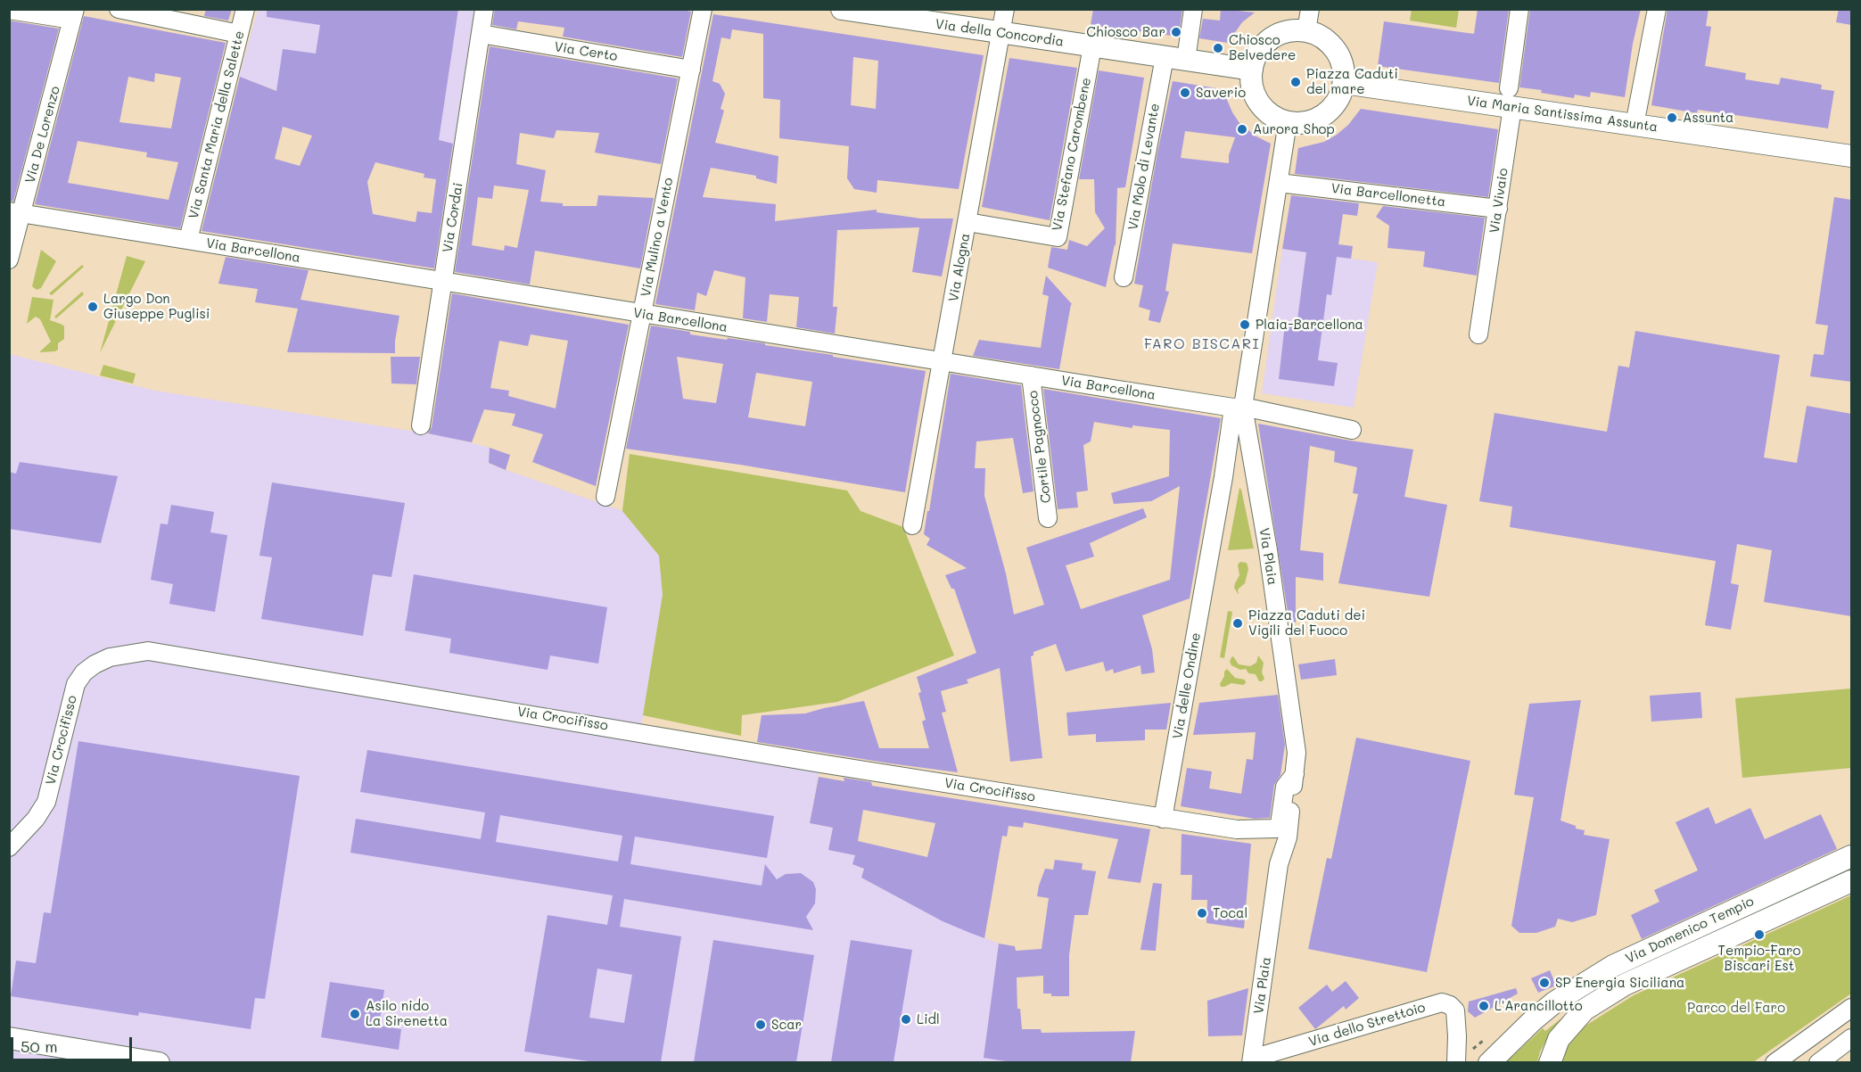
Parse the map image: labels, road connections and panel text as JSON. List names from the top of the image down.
{
  "streets": {
    "main road": ["Via della Concordia", "Via Maria Santissima Assunta", "Via Domenico Tempio"],
    "street": [
      "Via Certo",
      "Via Santa Maria della Salette",
      "Via De Lorenzo",
      "Via Stefano Carombene",
      "Via Molo di Levante",
      "Via Barcellonetta",
      "Via Vivaio",
      "Via Cordai",
      "Via Mulino a Vento",
      "Via Barcellona",
      "Via Alogna",
      "Cortile Pagnocco",
      "Via Plaia",
      "Via delle Ondine",
      "Via Crocifisso",
      "Via dello Strettoio"
    ]
  },
  "crossings": [
    ["Via della Concordia", "Via Maria Santissima Assunta"],
    ["Via della Concordia", "Via Stefano Carombene"],
    ["Via della Concordia", "Via Molo di Levante"],
    ["Via della Concordia", "Via Alogna"],
    ["Via della Concordia", "Via Plaia"],
    ["Via Certo", "Via Cordai"],
    ["Via Certo", "Via Mulino a Vento"],
    ["Via Maria Santissima Assunta", "Via Vivaio"],
    ["Via Maria Santissima Assunta", "Via Plaia"],
    ["Via Santa Maria della Salette", "Via Barcellona"],
    ["Via De Lorenzo", "Via Barcellona"],
    ["Via Stefano Carombene", "Via Alogna"],
    ["Via Barcellonetta", "Via Vivaio"],
    ["Via Barcellonetta", "Via Plaia"],
    ["Via Cordai", "Via Barcellona"],
    ["Via Mulino a Vento", "Via Barcellona"],
    ["Via Barcellona", "Via Alogna"],
    ["Via Barcellona", "Cortile Pagnocco"],
    ["Via Barcellona", "Via Plaia"],
    ["Via Barcellona", "Via delle Ondine"],
    ["Via Plaia", "Via delle Ondine"],
    ["Via Plaia", "Via dello Strettoio"],
    ["Via delle Ondine", "Via Crocifisso"]
  ],
  "districts": ["FARO BISCARI"],
  "parks": ["Parco del Faro"],
  "places": [
    "Chiosco Bar",
    "Chiosco Belvedere",
    "Piazza Caduti del mare",
    "Saverio",
    "Assunta",
    "Aurora Shop",
    "Largo Don Giuseppe Puglisi",
    "Plaia-Barcellona",
    "Piazza Caduti dei Vigili del Fuoco",
    "Tocal",
    "Tempio-Faro Biscari Est",
    "SP Energia Siciliana",
    "L'Arancillotto",
    "Asilo nido La Sirenetta",
    "Lidl",
    "Scar"
  ],
  "scale_bar": "50 m"
}
